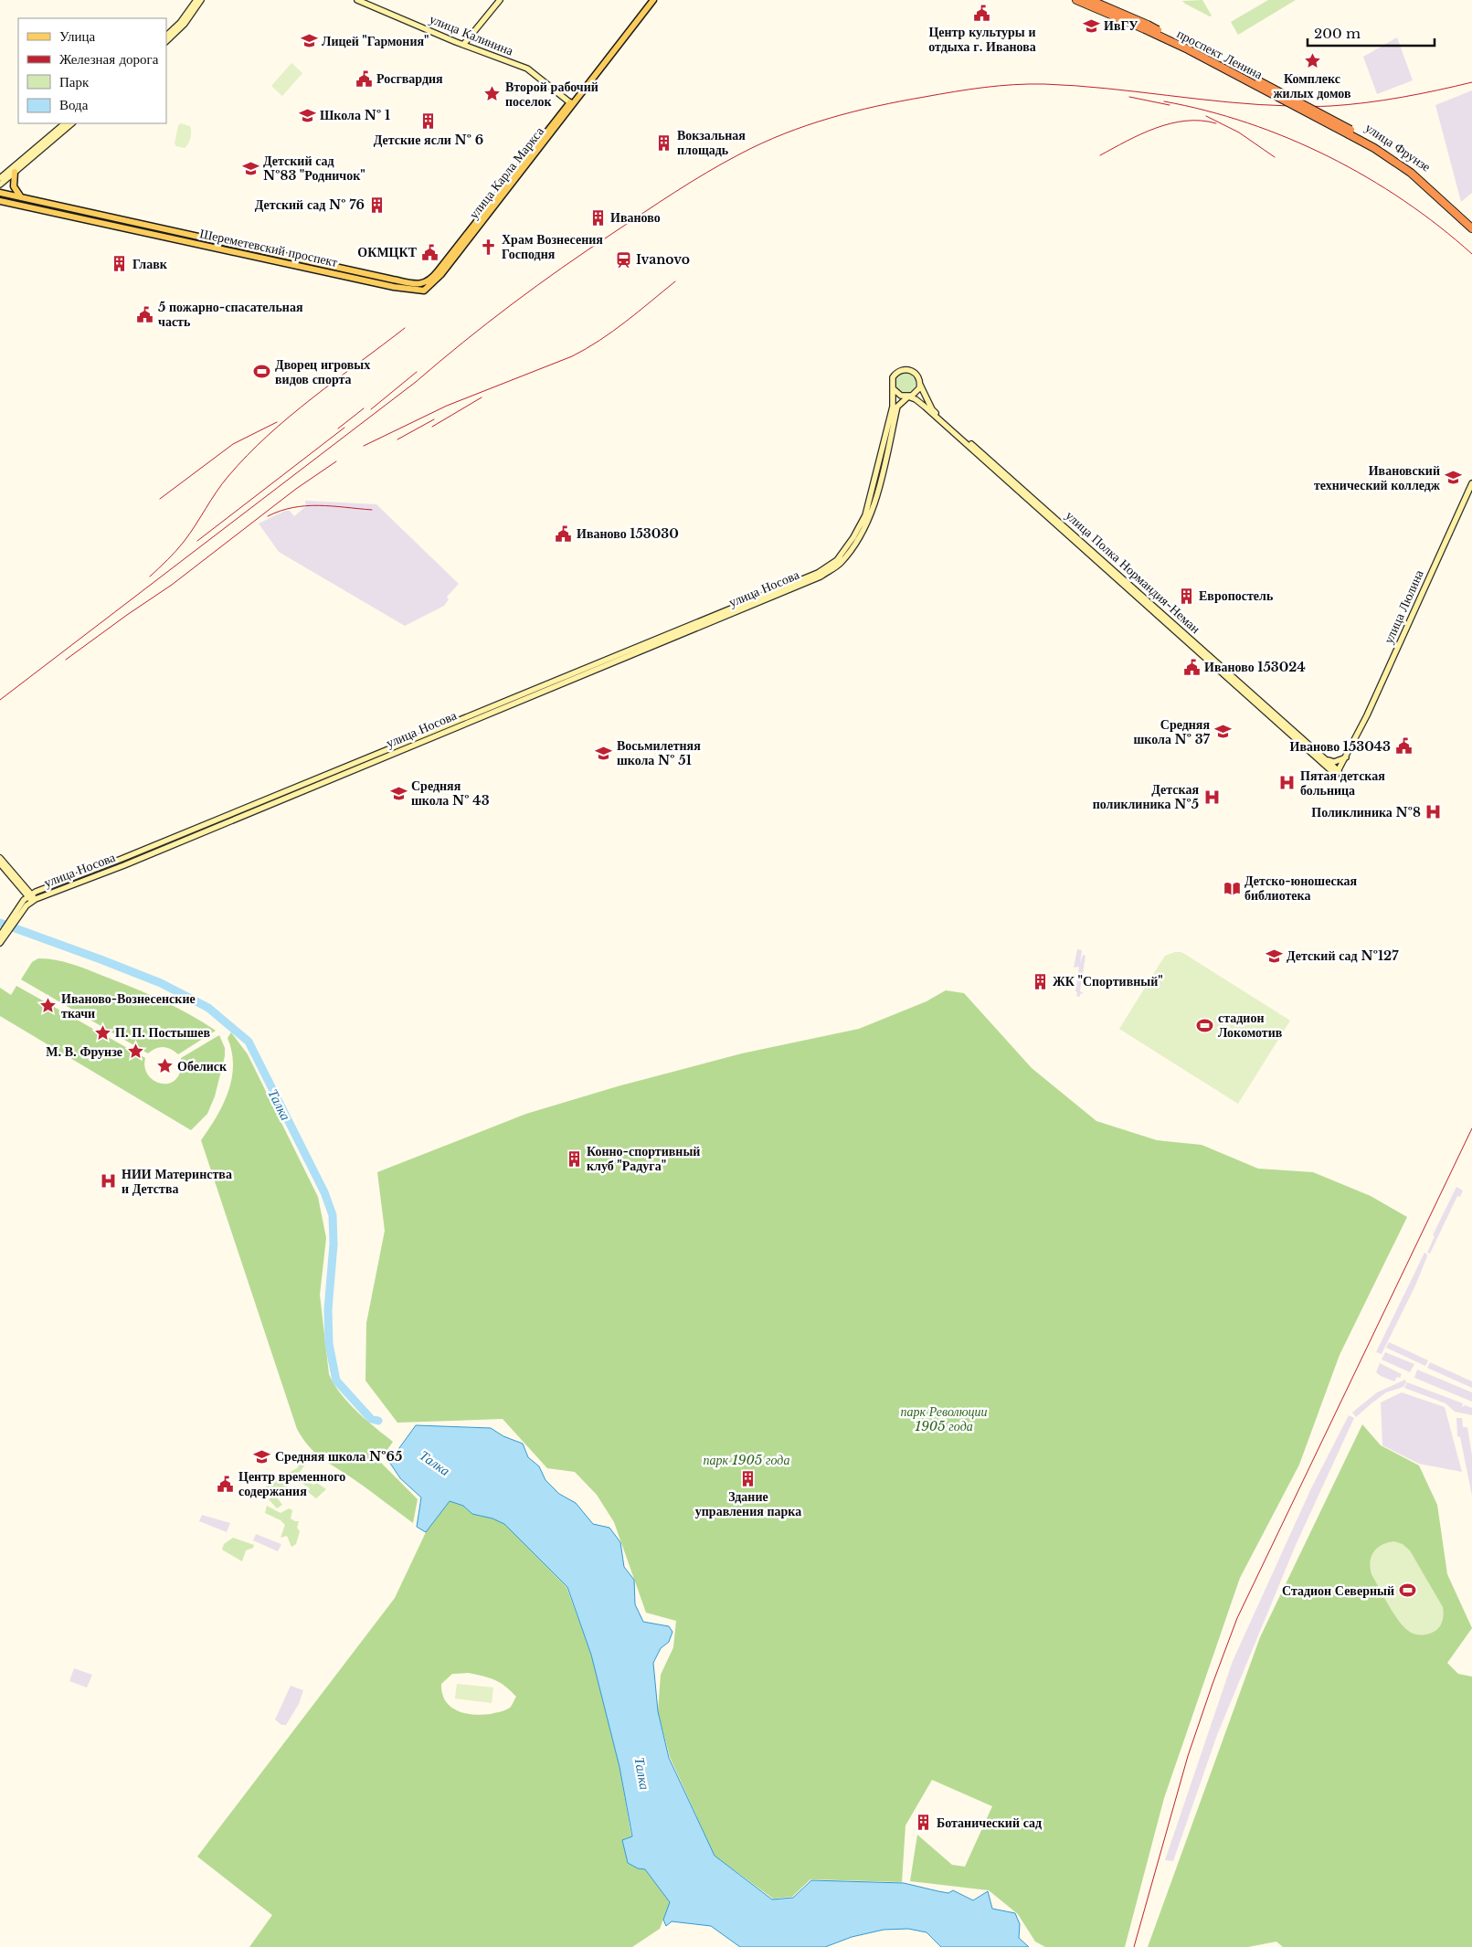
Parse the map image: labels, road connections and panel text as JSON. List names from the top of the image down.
{
  "streets": {
    "highway": ["проспект Ленина", "улица Фрунзе"],
    "main road": [
      "улица Калинина",
      "улица Карла Маркса",
      "Шереметевский проспект",
      "улица Полка Нормандия-Неман",
      "улица Носова",
      "улица Люлина"
    ]
  },
  "crossings": [
    ["улица Калинина", "улица Карла Маркса"],
    ["проспект Ленина", "улица Фрунзе"],
    ["улица Карла Маркса", "Шереметевский проспект"],
    ["улица Полка Нормандия-Неман", "улица Носова"],
    ["улица Полка Нормандия-Неман", "улица Люлина"]
  ],
  "water": ["Талка"],
  "parks": ["парк Революции 1905 года", "парк 1905 года"],
  "places": {
    "public building": [
      "Центр культуры и отдыха г. Иванова",
      "Росгвардия",
      "ОКМЦКТ",
      "5 пожарно-спасательная часть",
      "Иваново 153030",
      "Иваново 153024",
      "Иваново 153043",
      "Центр временного содержания"
    ],
    "school or university": [
      "ИвГУ",
      "Лицей \"Гармония\"",
      "Школа № 1",
      "Детский сад №83 \"Родничок\"",
      "Ивановский технический колледж",
      "Средняя школа № 37",
      "Восьмилетняя школа № 51",
      "Средняя школа № 43",
      "Детский сад №127",
      "Средняя школа №65"
    ],
    "place": [
      "Комплекс жилых домов",
      "Второй рабочий поселок",
      "Иваново-Вознесенские ткачи",
      "П. П. Постышев",
      "М. В. Фрунзе",
      "Обелиск"
    ],
    "building": [
      "Детские ясли № 6",
      "Вокзальная площадь",
      "Детский сад № 76",
      "Иваново",
      "Главк",
      "Европостель",
      "ЖК \"Спортивный\"",
      "Конно-спортивный клуб \"Радуга\"",
      "Здание управления парка",
      "Ботанический сад"
    ],
    "church": ["Храм Вознесения Господня"],
    "station": ["Ivanovo"],
    "sports": ["Дворец игровых видов спорта", "стадион Локомотив", "Стадион Северный"],
    "hospital": [
      "Пятая детская больница",
      "Детская поликлиника №5",
      "Поликлиника №8",
      "НИИ Материнства и Детства"
    ],
    "library": ["Детско-юношеская библиотека"]
  },
  "legend": [
    "Улица",
    "Железная дорога",
    "Парк",
    "Вода"
  ],
  "scale_bar": "200 m"
}
